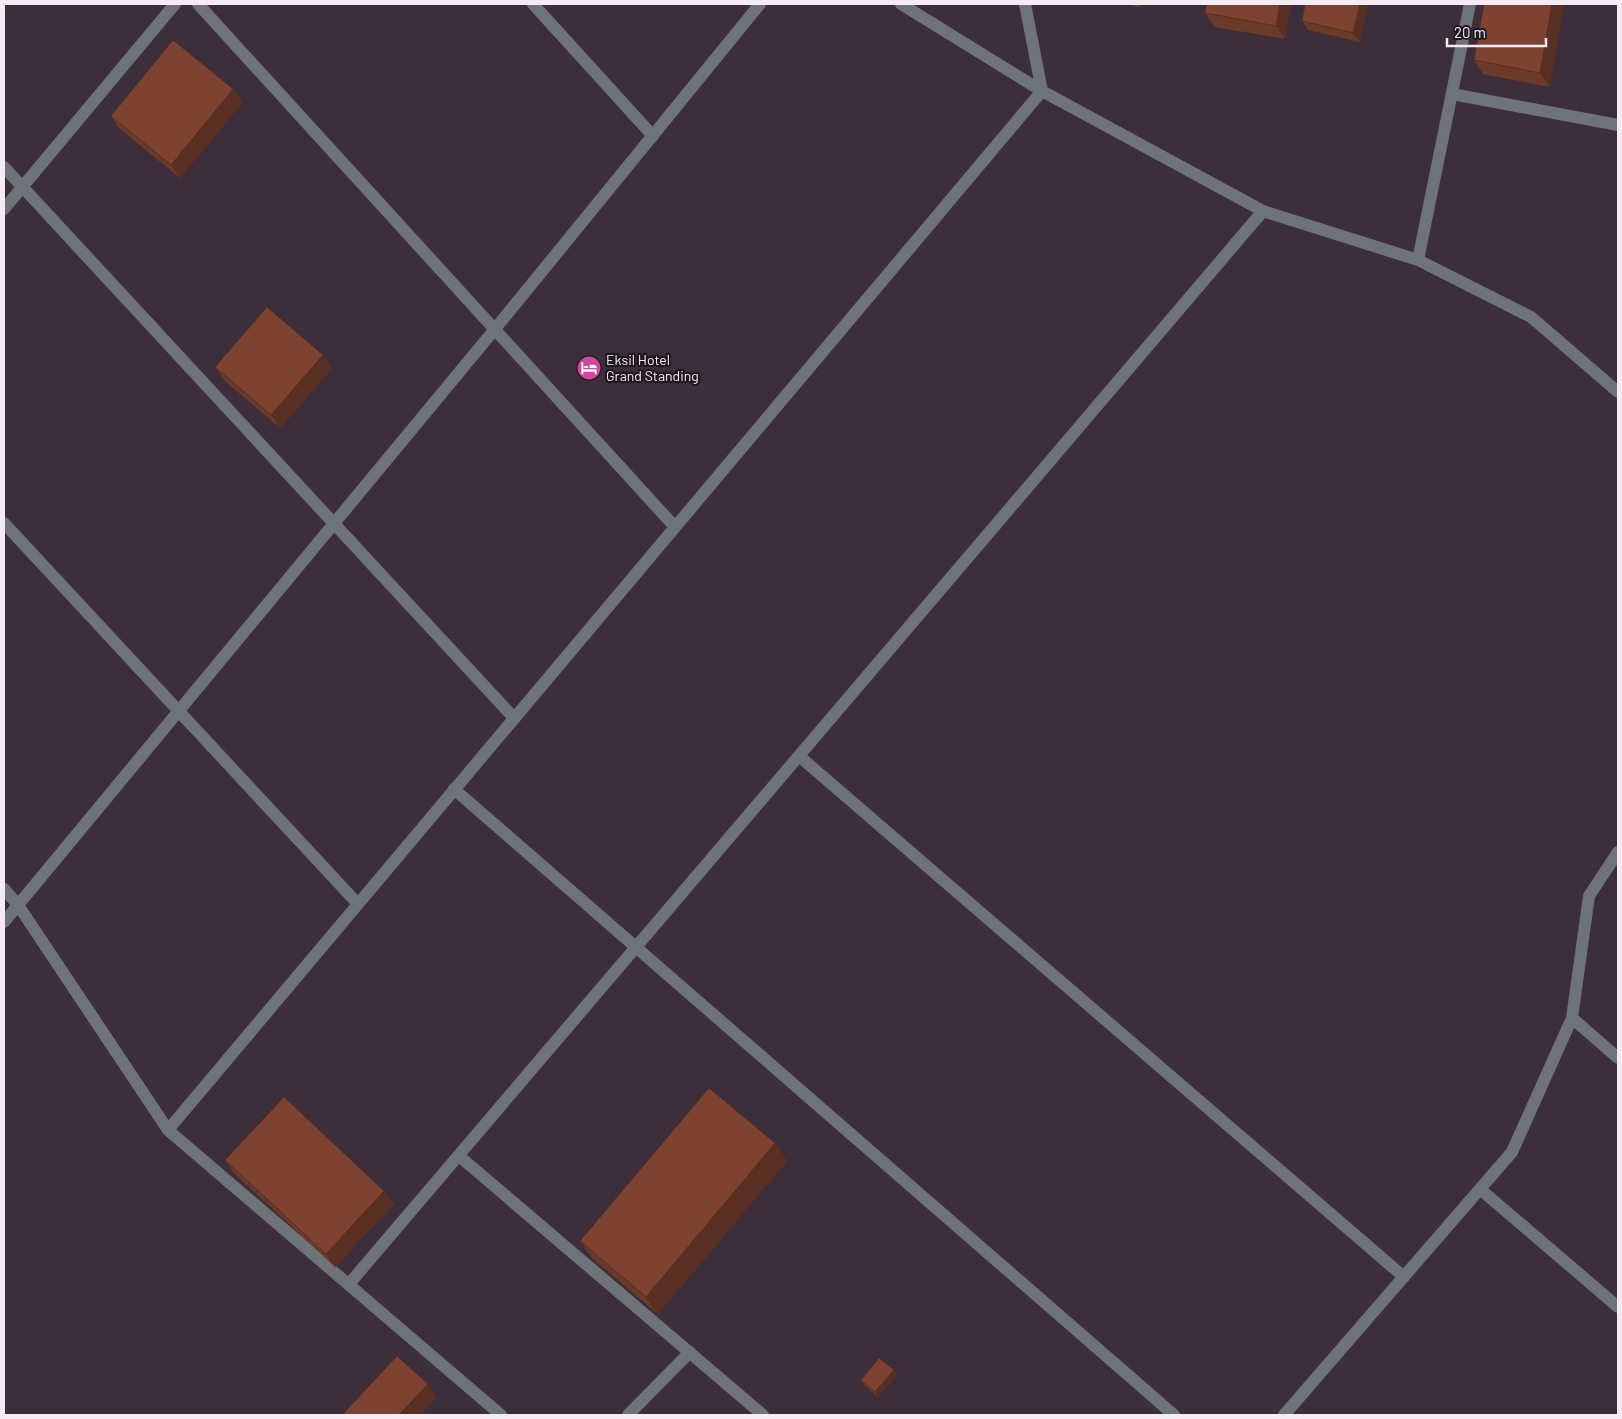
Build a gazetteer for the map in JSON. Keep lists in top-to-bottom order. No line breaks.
{"places":{"hotel":["Eksil Hotel Grand Standing"]},"scale_bar":"20 m"}
